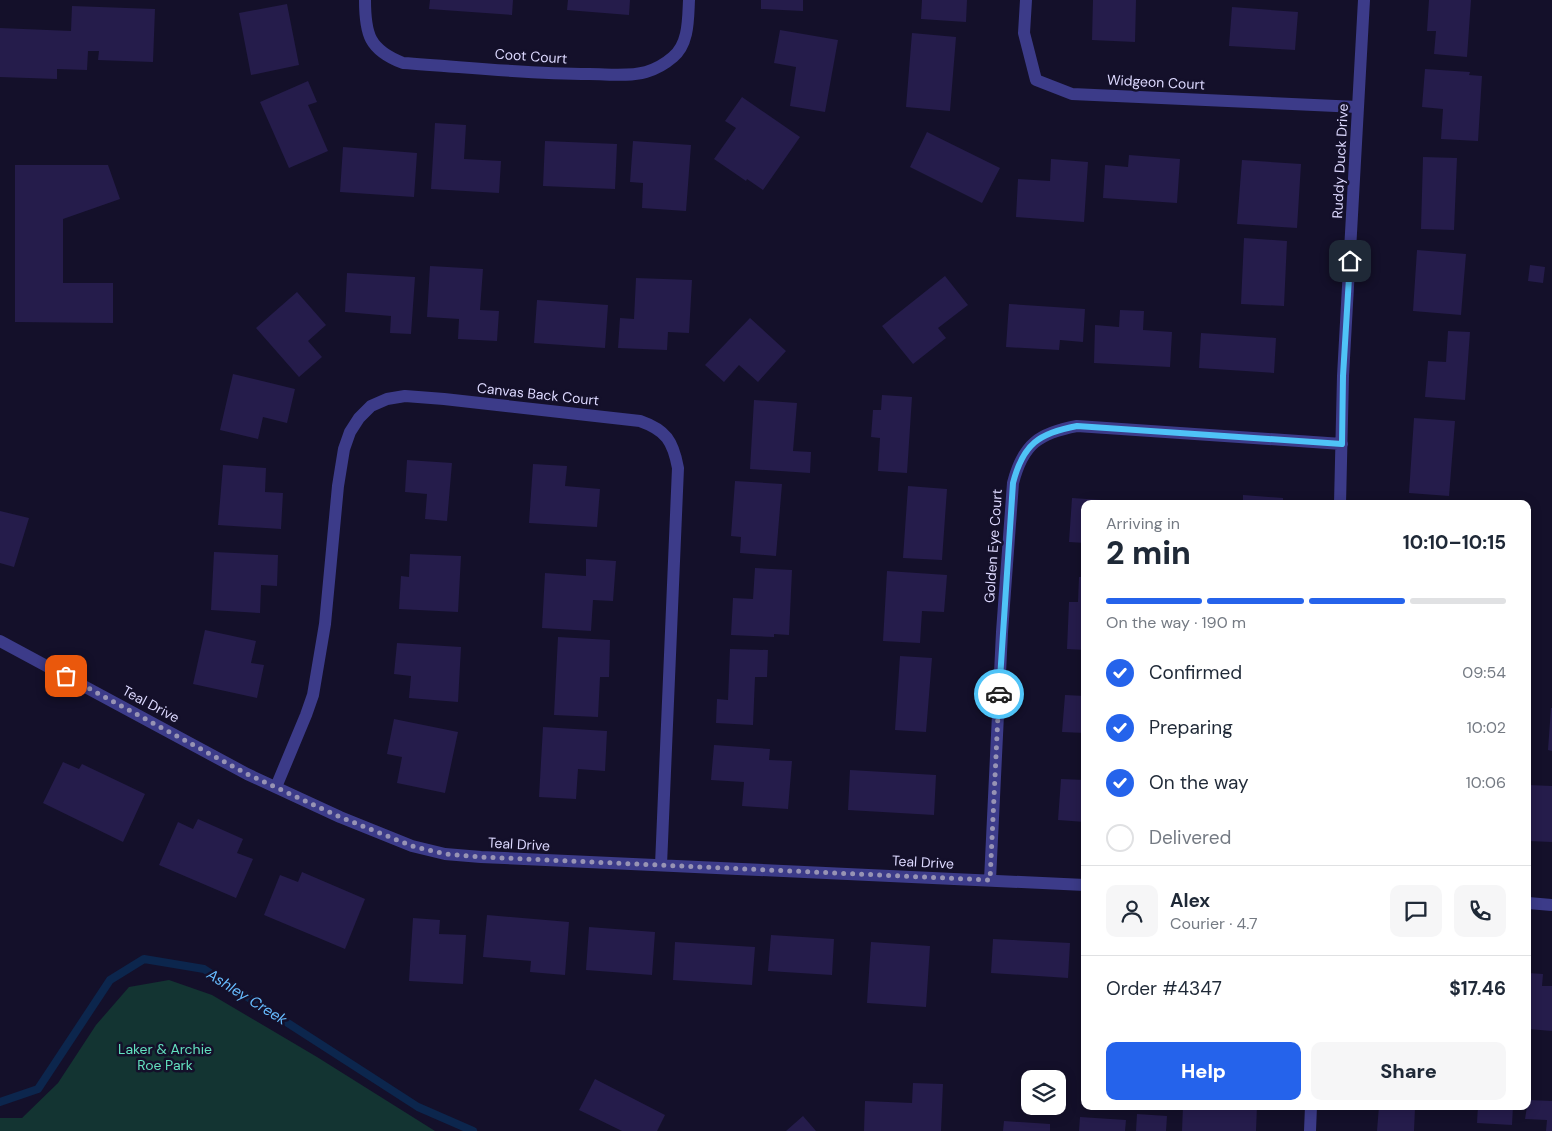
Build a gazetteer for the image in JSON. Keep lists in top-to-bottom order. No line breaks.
{"streets":{"street":["Coot Court","Widgeon Court","Ruddy Duck Drive","Canvas Back Court","Golden Eye Court","Teal Drive"]},"crossings":[["Widgeon Court","Ruddy Duck Drive"],["Ruddy Duck Drive","Golden Eye Court"],["Canvas Back Court","Teal Drive"],["Golden Eye Court","Teal Drive"]],"water":["Ashley Creek"],"parks":["Laker & Archie Roe Park"],"page":{"heading":["2 min","Arriving in","10:10–10:15"],"panel":["Alex","Courier · 4.7","Order #4347","$17.46"],"bar":"On the way · 190 m","list":[["Confirmed","09:54"],["Preparing","10:02"],["On the way","10:06"],"Delivered"],"buttons":["Help","Share"]}}
